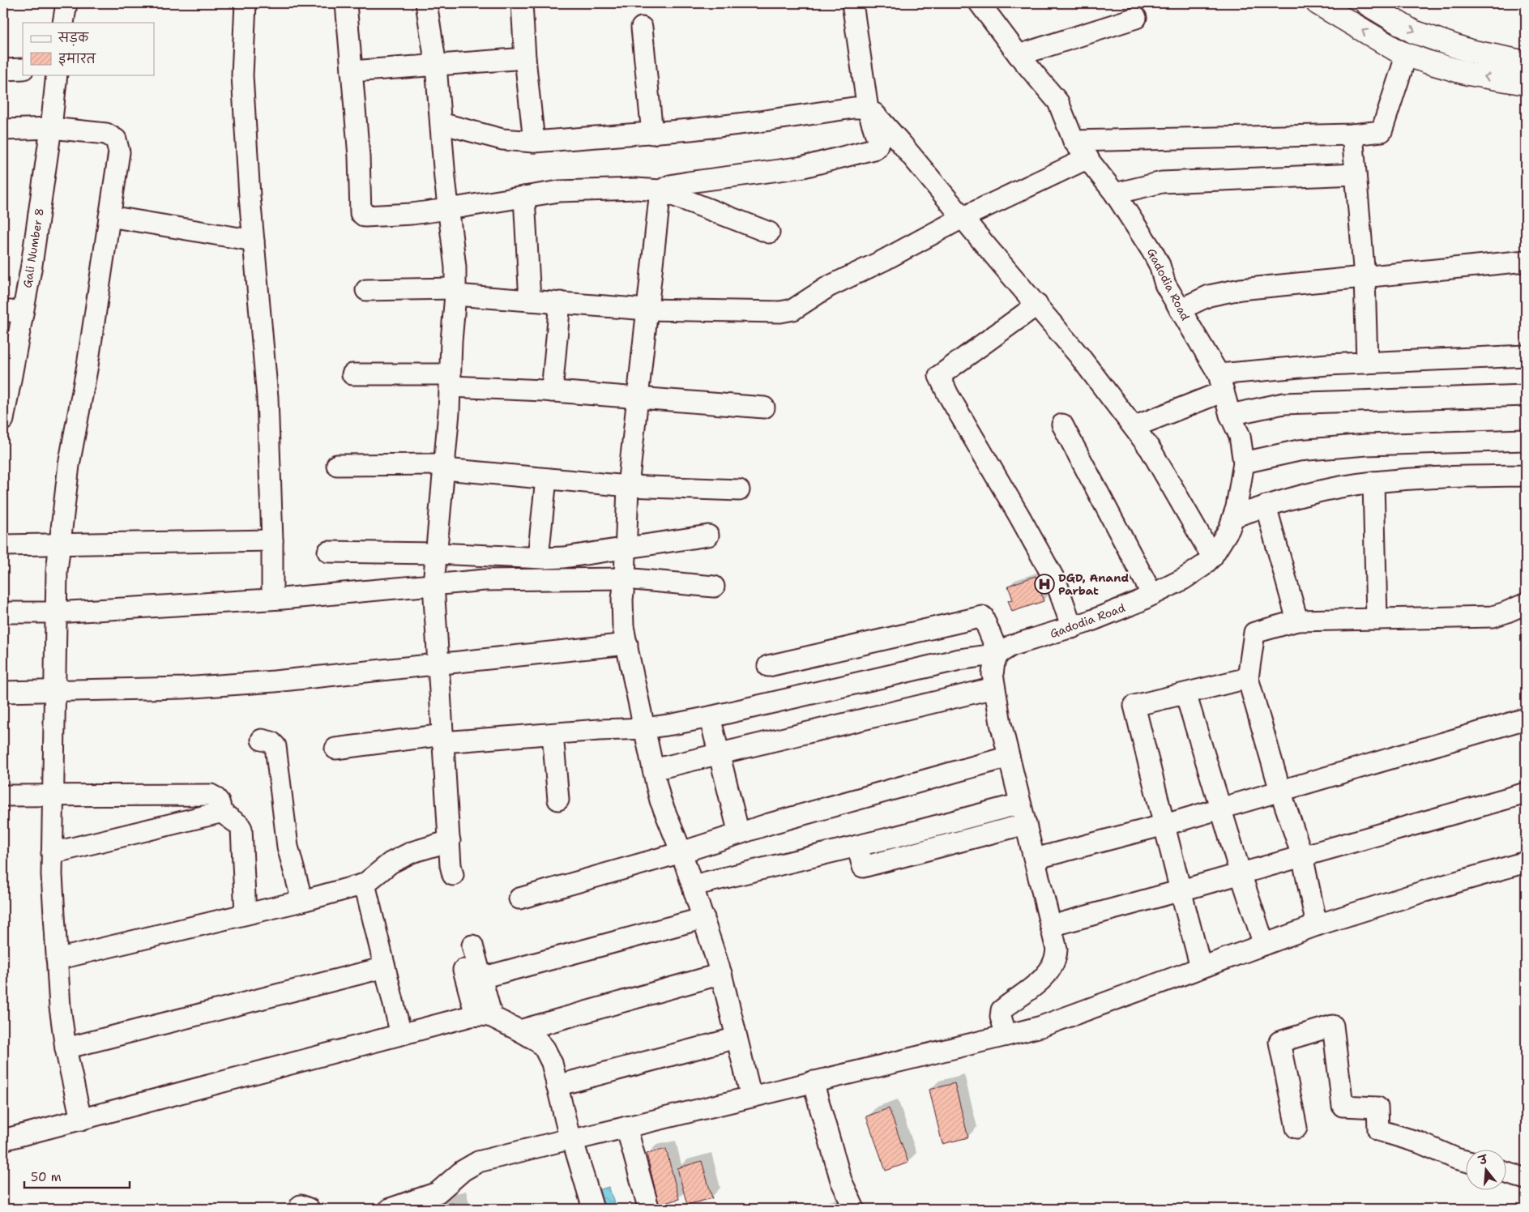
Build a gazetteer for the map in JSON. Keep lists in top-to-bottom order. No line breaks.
{"streets":{"street":["Gali Number 8","Gadodia Road"]},"places":{"hospital":["DGD, Anand Parbat"]},"legend":["सड़क","इमारत"],"scale_bar":"50 m","north":"top"}
